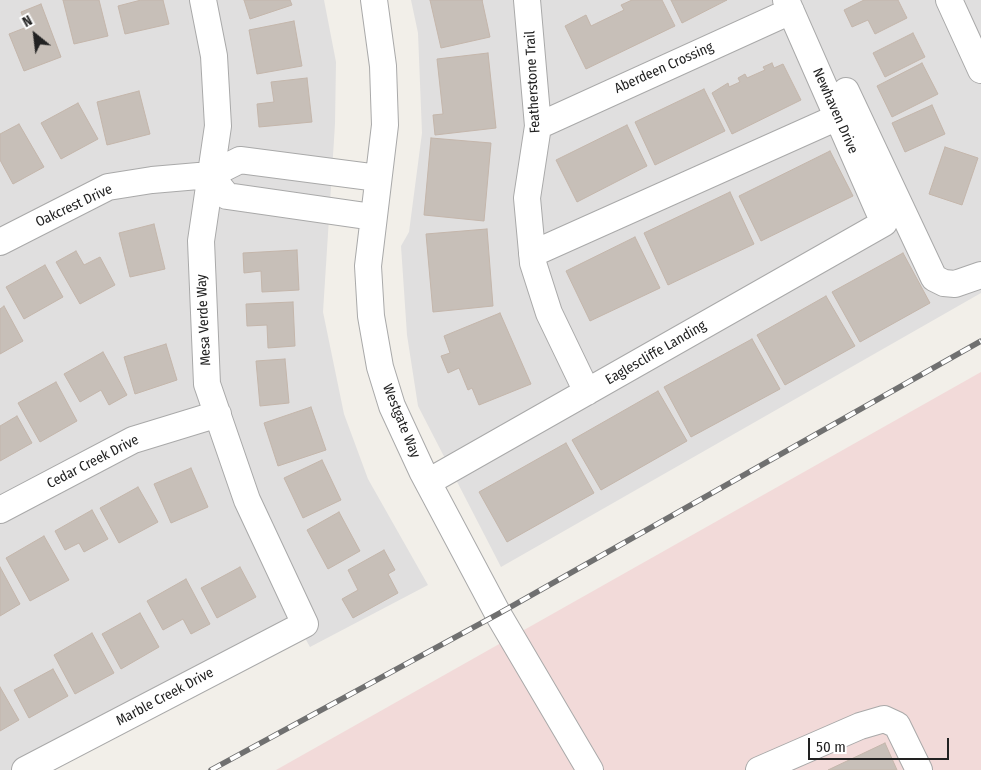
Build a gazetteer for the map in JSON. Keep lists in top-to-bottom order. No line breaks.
{"streets":{"street":["Aberdeen Crossing","Featherstone Trail","Newhaven Drive","Oakcrest Drive","Mesa Verde Way","Eaglescliffe Landing","Westgate Way","Cedar Creek Drive","Marble Creek Drive"]},"crossings":[["Aberdeen Crossing","Featherstone Trail"],["Aberdeen Crossing","Newhaven Drive"],["Featherstone Trail","Eaglescliffe Landing"],["Newhaven Drive","Eaglescliffe Landing"],["Oakcrest Drive","Mesa Verde Way"],["Oakcrest Drive","Westgate Way"],["Mesa Verde Way","Cedar Creek Drive"],["Mesa Verde Way","Marble Creek Drive"],["Eaglescliffe Landing","Westgate Way"]],"scale_bar":"50 m","north":"top left"}
